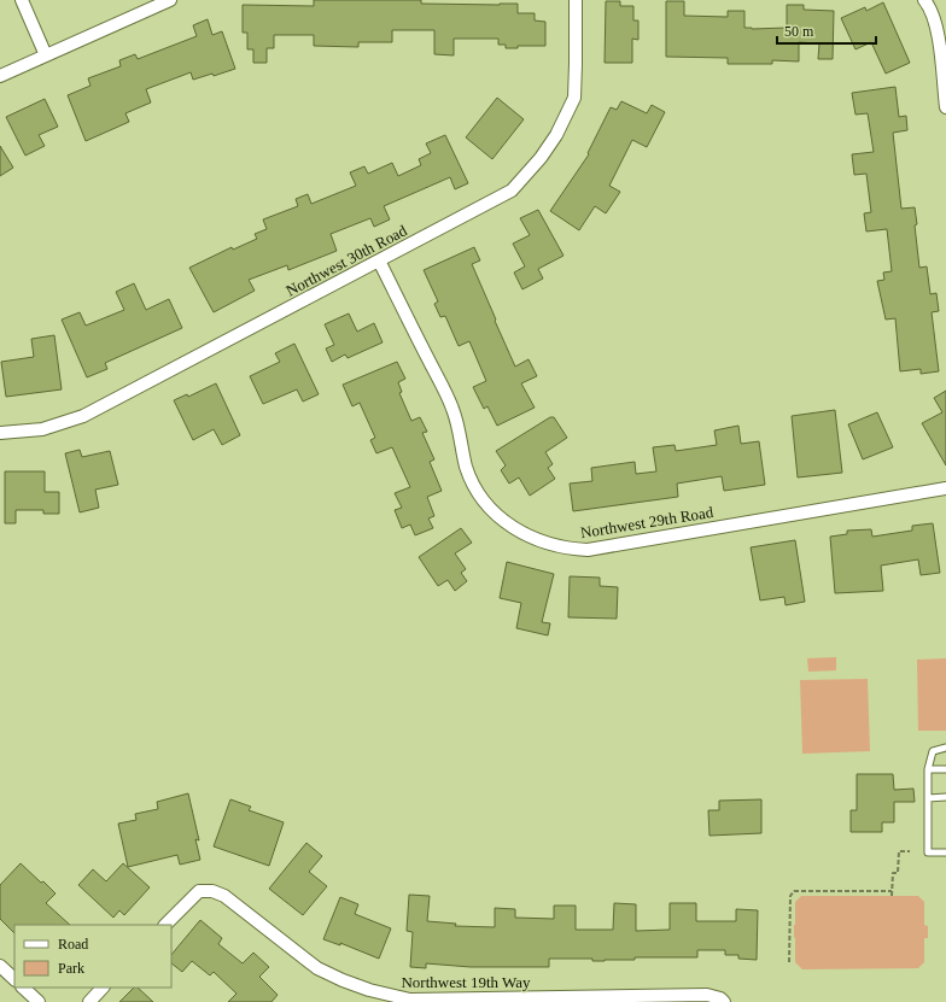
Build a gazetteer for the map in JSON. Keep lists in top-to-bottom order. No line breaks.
{"streets":{"street":["Northwest 30th Road","Northwest 29th Road","Northwest 19th Way"]},"crossings":[["Northwest 30th Road","Northwest 29th Road"]],"legend":["Road","Park"],"scale_bar":"50 m"}
